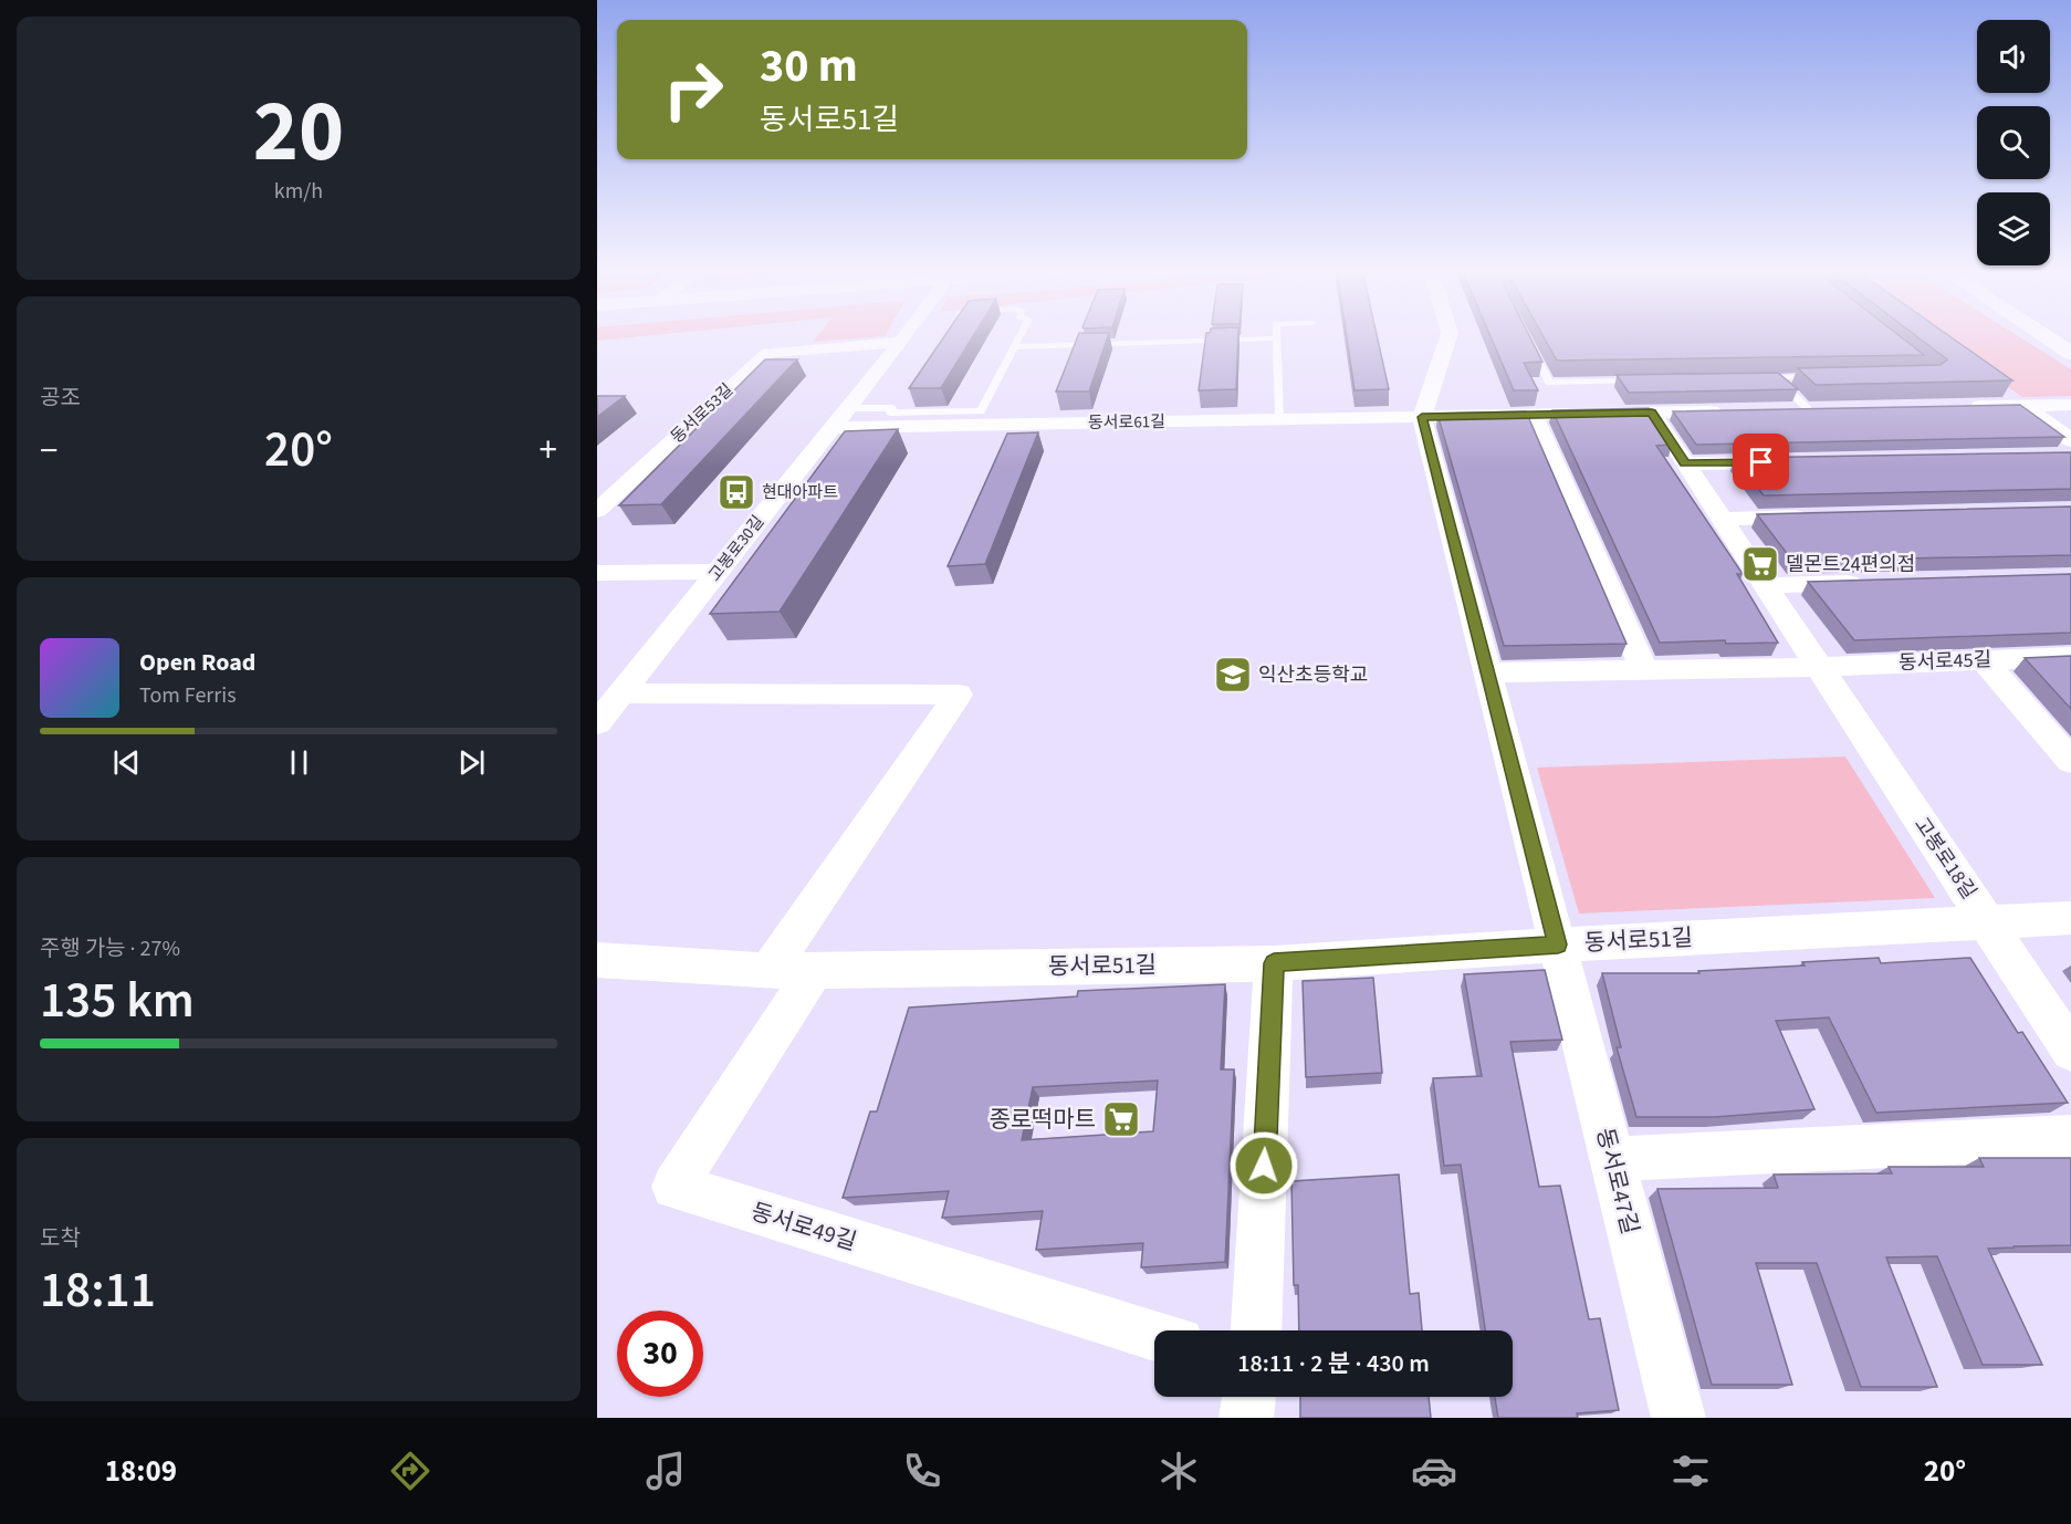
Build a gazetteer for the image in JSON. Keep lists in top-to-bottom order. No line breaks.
{"streets":{"street":["동서로53길","동서로61길","고봉로30길","동서로45길","고봉로18길","동서로51길","동서로47길","동서로49길"]},"crossings":[["동서로53길","고봉로30길"],["동서로61길","고봉로30길"],["동서로61길","고봉로18길"],["동서로45길","고봉로18길"],["고봉로18길","동서로51길"],["동서로51길","동서로47길"],["동서로51길","동서로49길"]],"places":{"bus stop":["현대아파트"],"supermarket":["델몬트24편의점","종로떡마트"],"school or university":["익산초등학교"]},"page":{"tile":[["20","km/h"],"공조",["주행 가능 · 27%","135 km"],["도착","18:11"]],"turn":["30 m","동서로51길"],"heat":["−","20°","+"],"song":["Open Road","Tom Ferris"],"limit":"30","trip":"18:11 · 2 분 · 430 m","tabs":["18:09","20°"]}}
